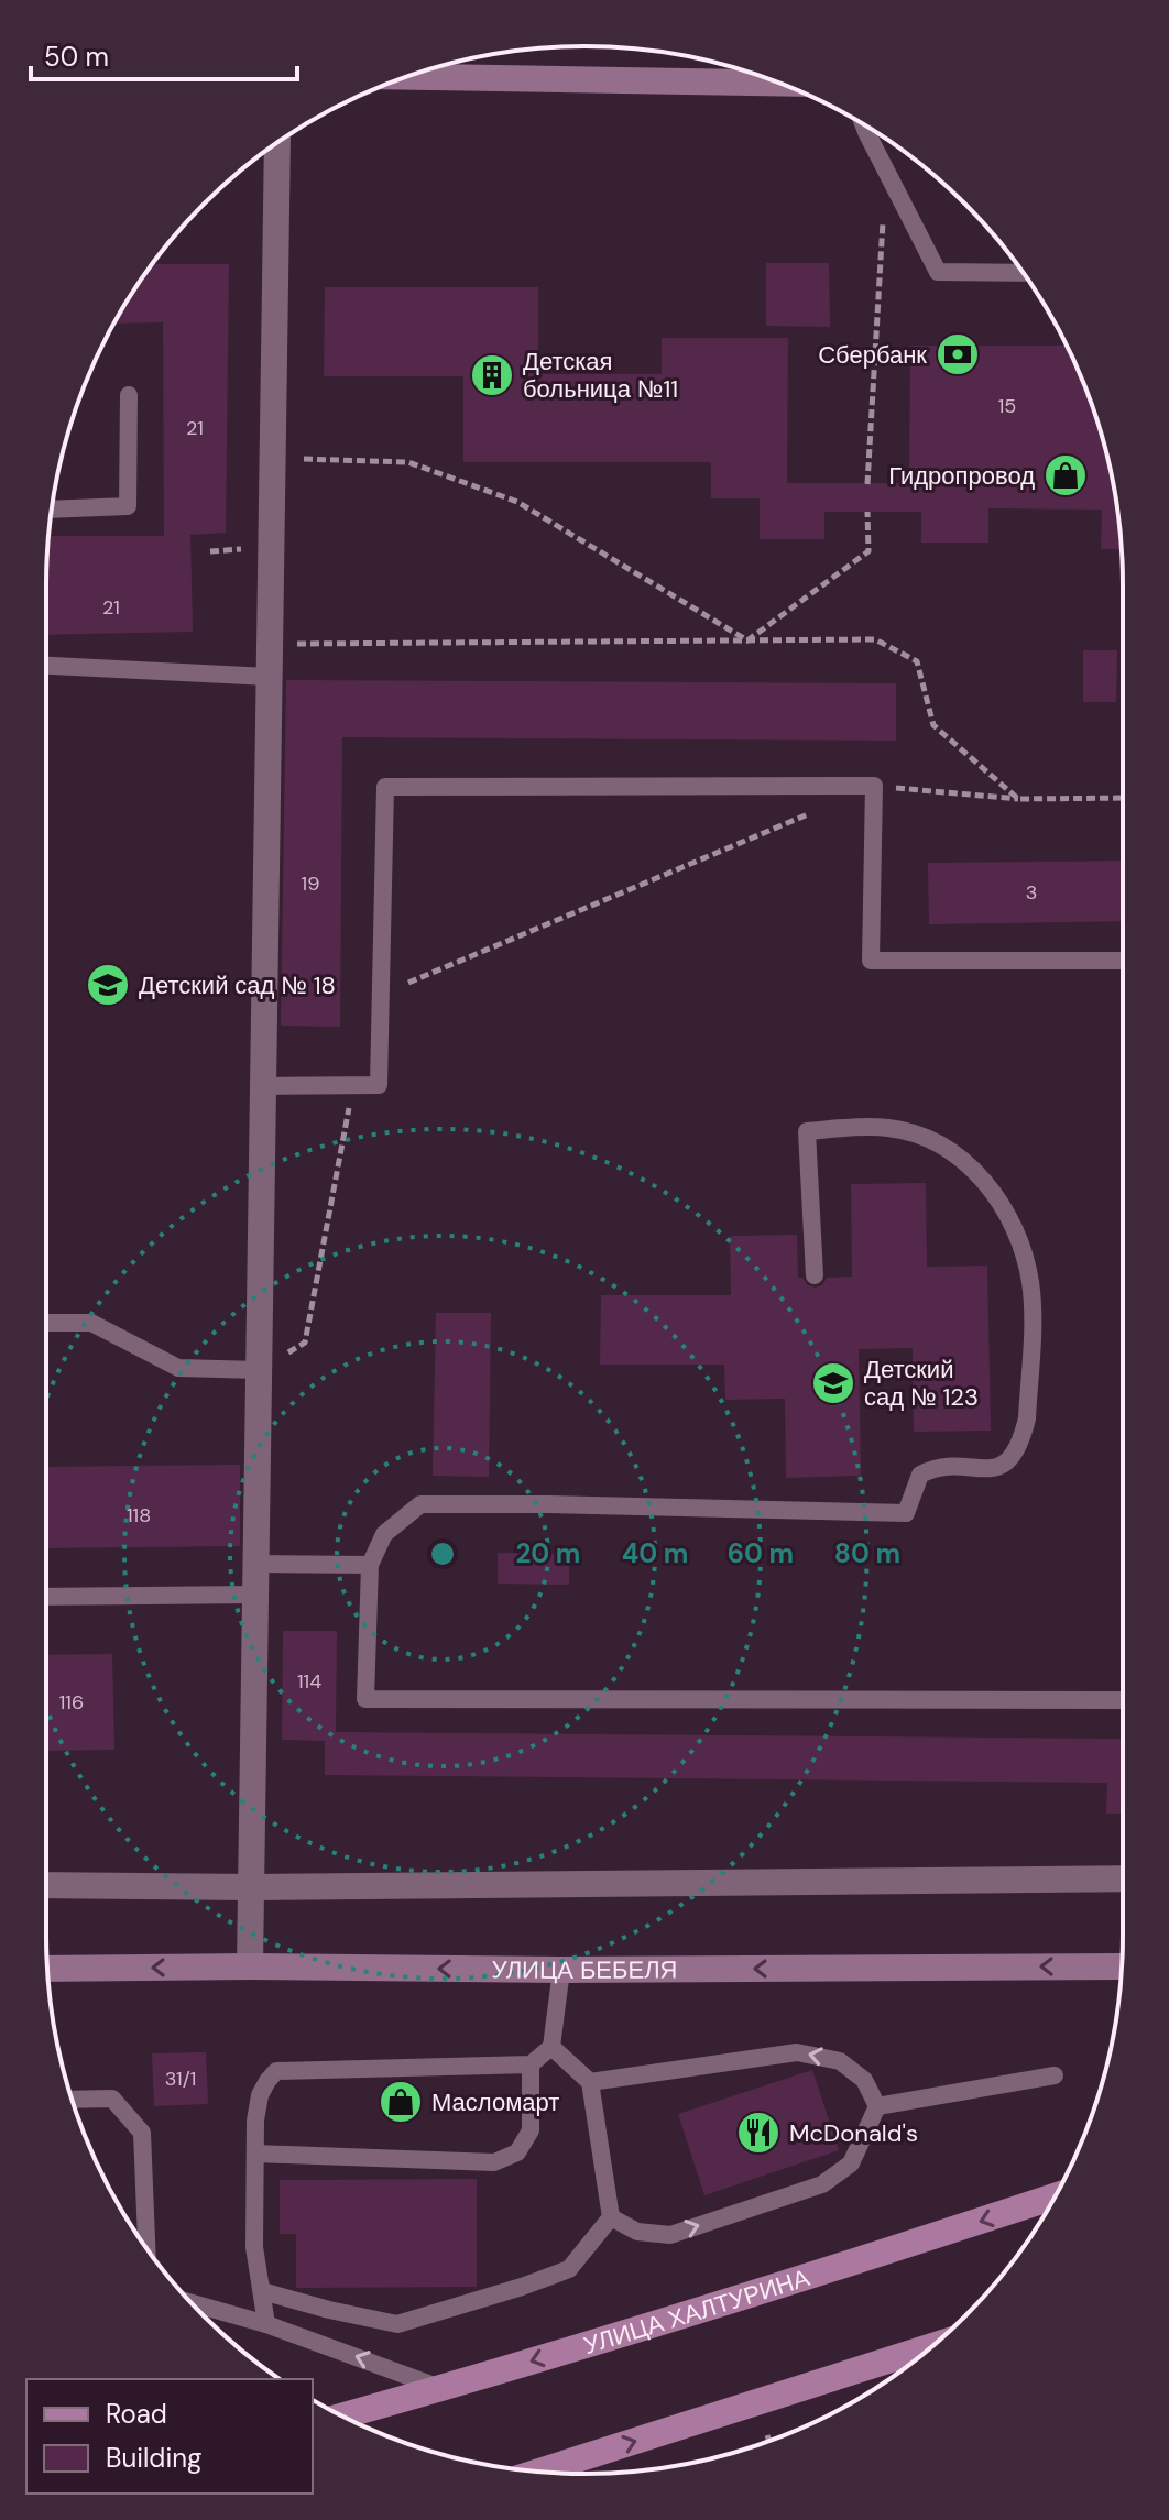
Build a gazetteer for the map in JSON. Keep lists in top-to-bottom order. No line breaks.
{"streets":{"main road":["УЛИЦА БЕБЕЛЯ","УЛИЦА ХАЛТУРИНА"]},"one_way":["УЛИЦА БЕБЕЛЯ"],"places":{"bank":["Сбербанк"],"building":["Детская больница №11"],"shop":["Гидропровод","Масломарт"],"school or university":["Детский сад № 18","Детский сад № 123"],"restaurant":["McDonald's"]},"house_numbers":["15","21","21","19","3","118","114","116","31/1"],"legend":["Road","Building"],"scale_bar":"50 m","rings":["20 m","40 m","60 m","80 m"]}
